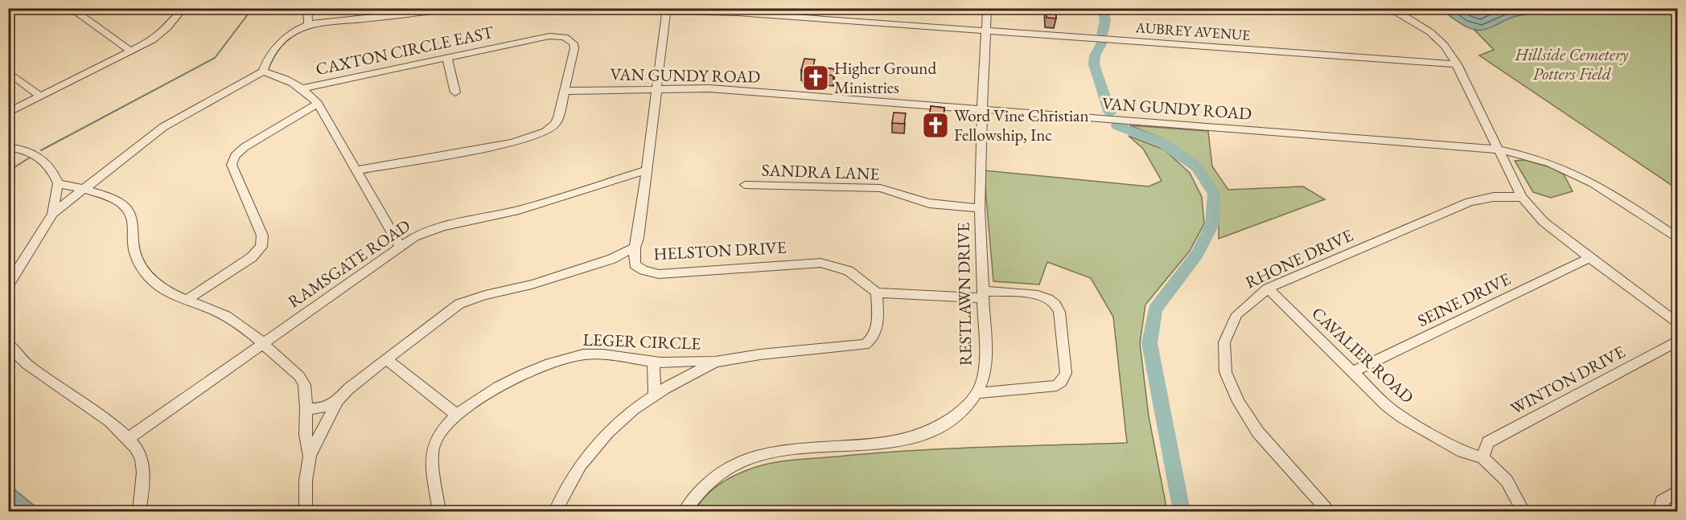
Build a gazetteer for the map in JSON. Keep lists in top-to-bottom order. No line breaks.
{"streets":{"street":["AUBREY AVENUE","CAXTON CIRCLE EAST","VAN GUNDY ROAD","SANDRA LANE","HELSTON DRIVE","RHONE DRIVE","RAMSGATE ROAD","RESTLAWN DRIVE","SEINE DRIVE","LEGER CIRCLE","CAVALIER ROAD","WINTON DRIVE"]},"crossings":[["AUBREY AVENUE","RESTLAWN DRIVE"],["CAXTON CIRCLE EAST","VAN GUNDY ROAD"],["VAN GUNDY ROAD","RESTLAWN DRIVE"],["SANDRA LANE","RESTLAWN DRIVE"],["RHONE DRIVE","CAVALIER ROAD"],["SEINE DRIVE","CAVALIER ROAD"],["CAVALIER ROAD","WINTON DRIVE"]],"parks":["Hillside Cemetery Potters Field"],"places":{"church":["Higher Ground Ministries","Word Vine Christian Fellowship, Inc"]}}
